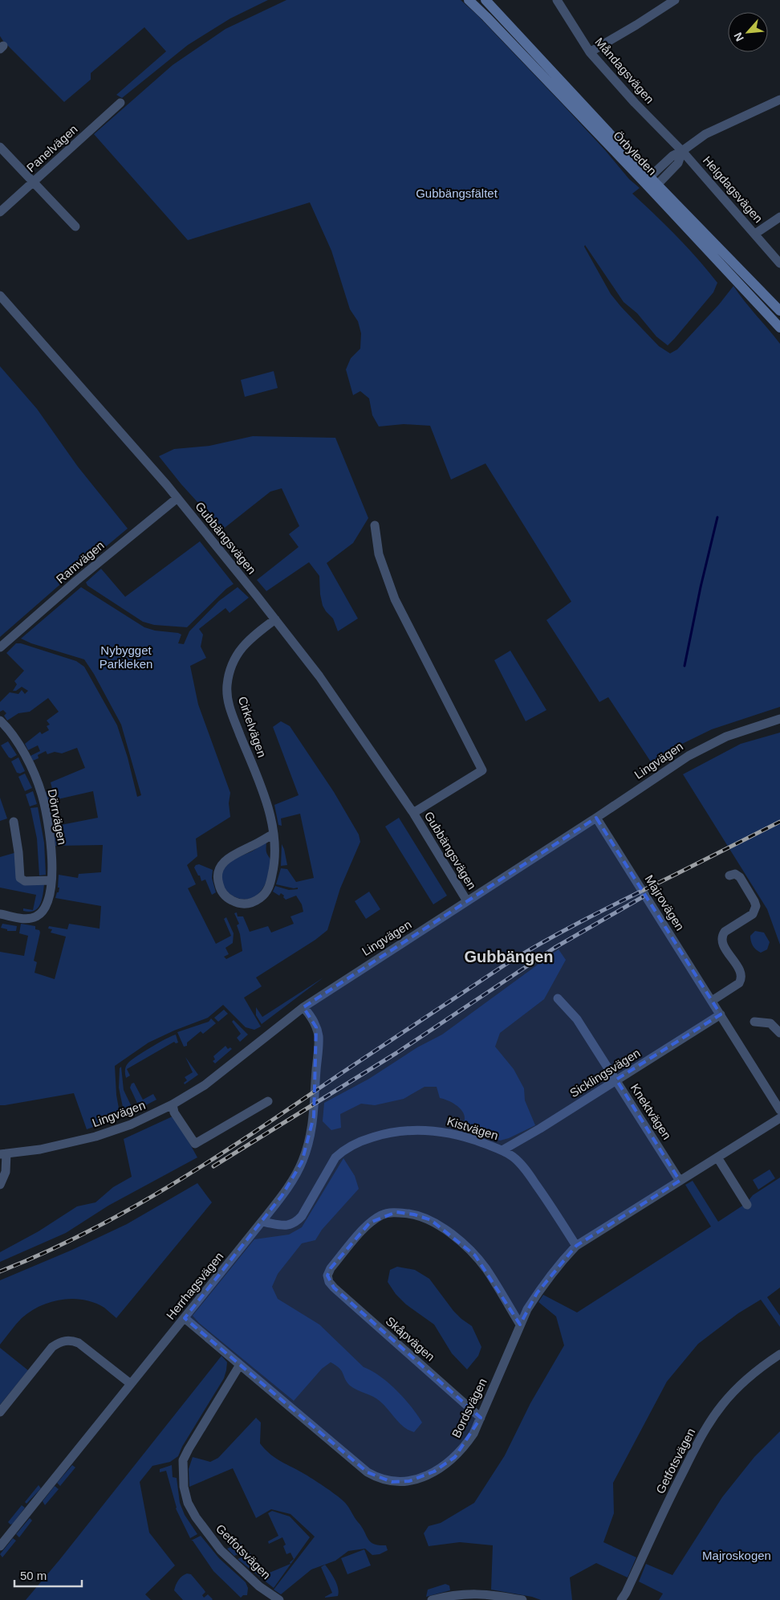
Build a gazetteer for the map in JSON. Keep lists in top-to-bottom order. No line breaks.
{"streets":{"main road":["Örbyleden"],"street":["Måndagsvägen","Panelvägen","Helgdagsvägen","Gubbängsvägen","Ramvägen","Cirkelvägen","Lingvägen","Dörrvägen","Majrovägen","Sicklingsvägen","Knektvägen","Kistvägen","Herrhagsvägen","Skåpvägen","Bordsvägen","Getfotsvägen"]},"crossings":[["Måndagsvägen","Helgdagsvägen"],["Gubbängsvägen","Ramvägen"],["Gubbängsvägen","Cirkelvägen"],["Gubbängsvägen","Lingvägen"],["Lingvägen","Majrovägen"],["Lingvägen","Herrhagsvägen"],["Majrovägen","Sicklingsvägen"],["Sicklingsvägen","Knektvägen"],["Sicklingsvägen","Kistvägen"],["Knektvägen","Bordsvägen"],["Kistvägen","Herrhagsvägen"],["Kistvägen","Bordsvägen"],["Herrhagsvägen","Bordsvägen"],["Skåpvägen","Bordsvägen"],["Bordsvägen","Getfotsvägen"]],"districts":["Gubbängen"],"parks":["Gubbängsfältet","Nybygget Parkleken","Majroskogen"],"scale_bar":"50 m","north":"bottom left"}
